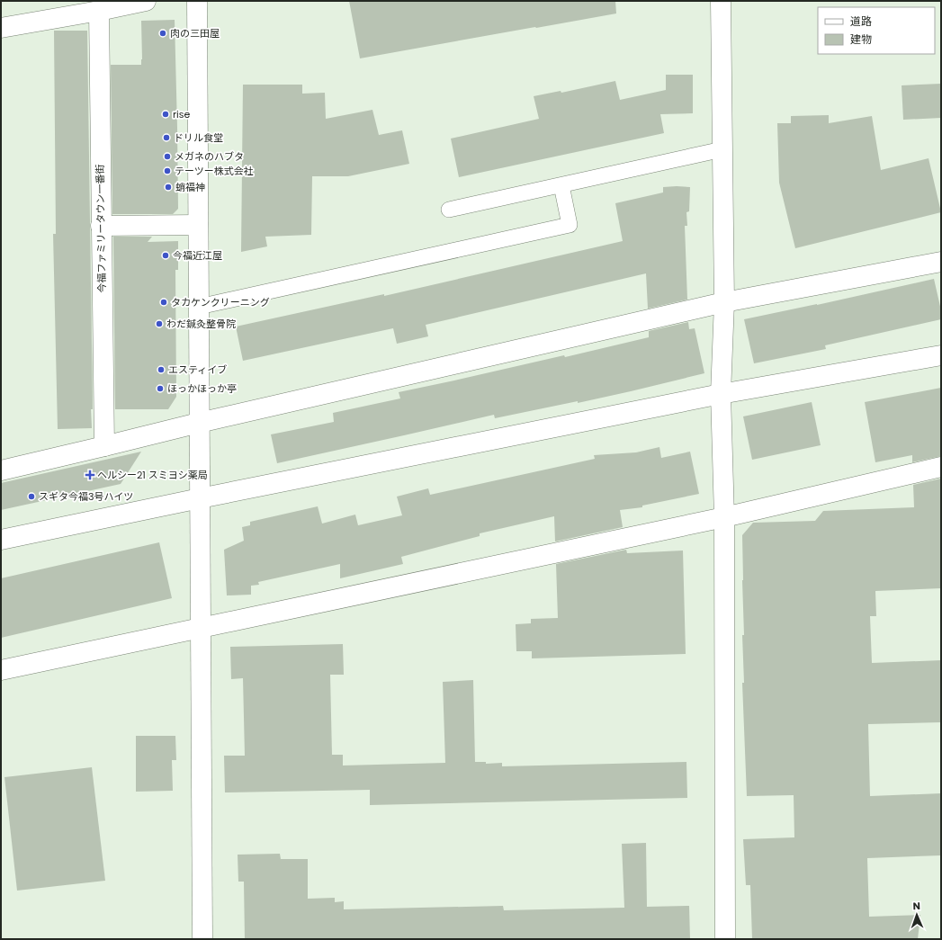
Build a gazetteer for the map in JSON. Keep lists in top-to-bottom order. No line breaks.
{"streets":{"street":["今福ファミリータウン一番街"]},"places":{"other":["肉の三田屋","rise","ドリル食堂","メガネのハブタ","テーツー株式会社","蛸福神","今福近江屋","タカケンクリーニング","わだ鍼灸整骨院","エスティイブ","ほっかほっか亭","スギタ今福3号ハイツ"],"health":["ヘルシー21 スミヨシ薬局"]},"legend":["道路","建物"],"north":"top"}
